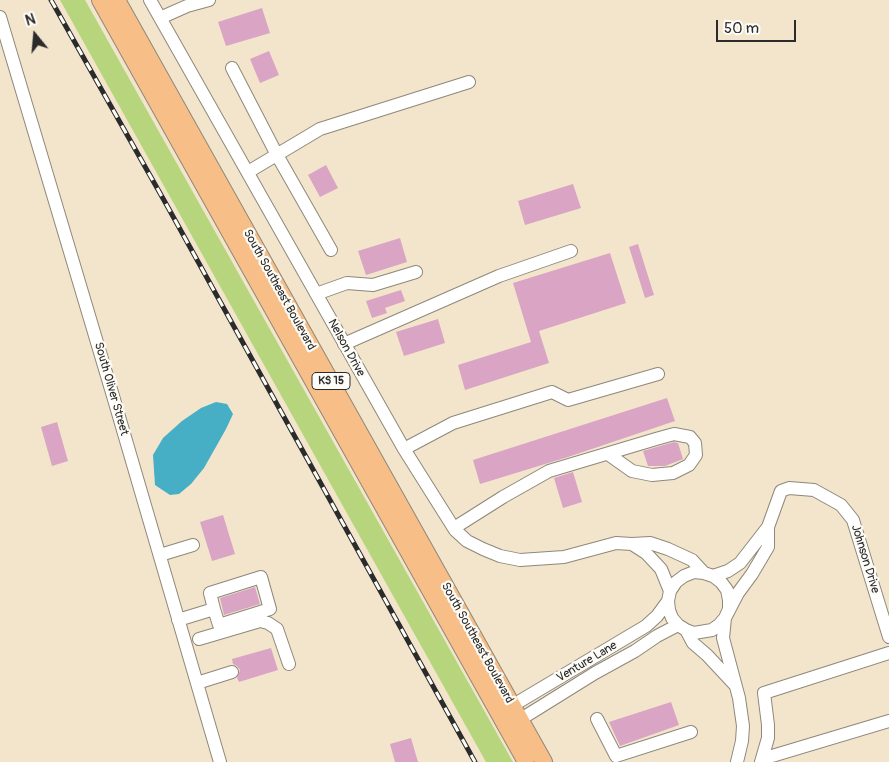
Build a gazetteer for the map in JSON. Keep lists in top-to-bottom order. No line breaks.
{"streets":{"main road":["South Southeast Boulevard","KS 15"],"street":["Nelson Drive","South Oliver Street","Johnson Drive","Venture Lane"]},"crossings":[["South Southeast Boulevard","Venture Lane"],["Nelson Drive","Venture Lane"]],"scale_bar":"50 m","north":"top"}
